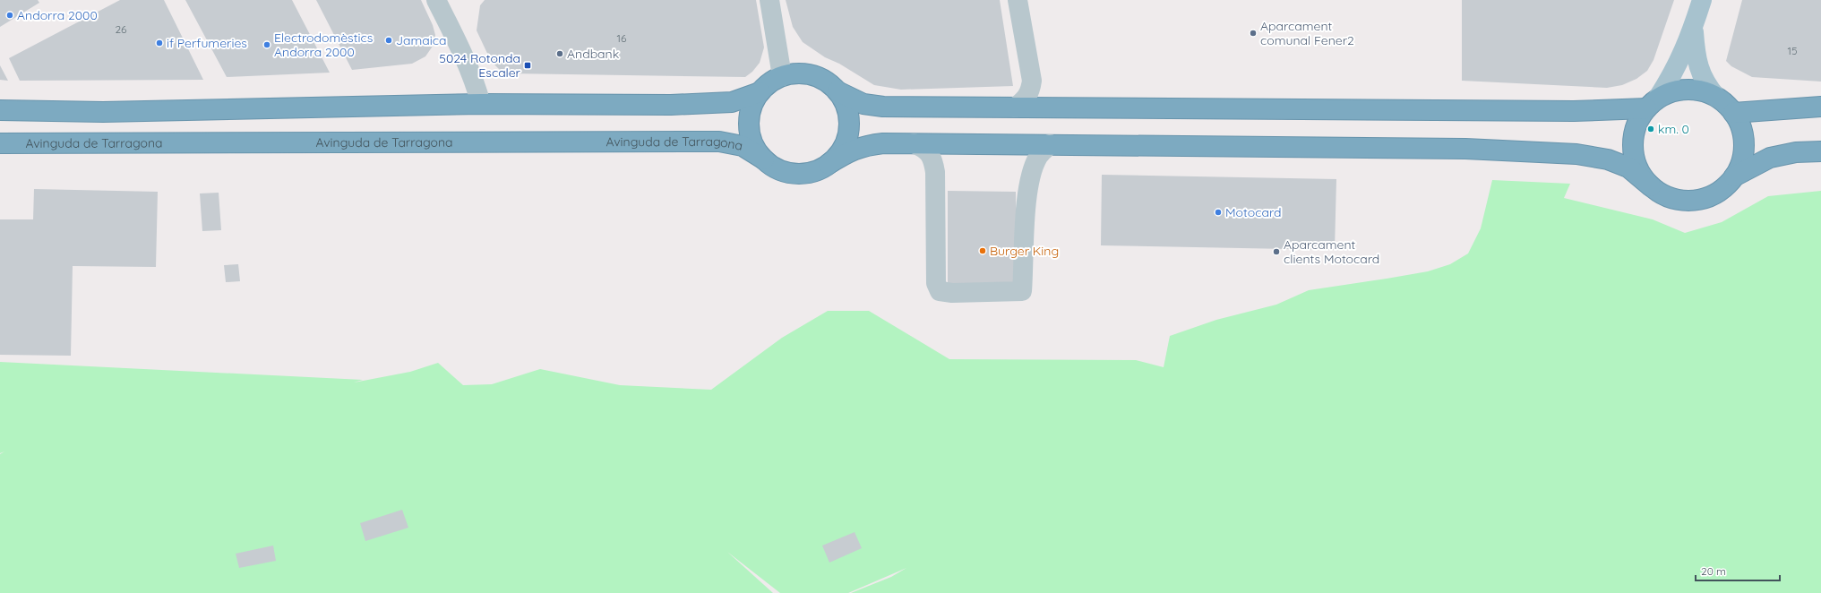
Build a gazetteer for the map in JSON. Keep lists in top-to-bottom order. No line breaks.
{"streets":{"highway":["Avinguda de Tarragona"]},"places":{"other":["Andorra 2000","Aparcament comunal Fener2","Jamaica","if Perfumeries","Electrodomèstics Andorra 2000","Andbank","km. 0","Motocard","Burger King","Aparcament clients Motocard"],"transit":["5024 Rotonda Escaler"]},"house_numbers":["26","16","15"],"scale_bar":"20 m"}
